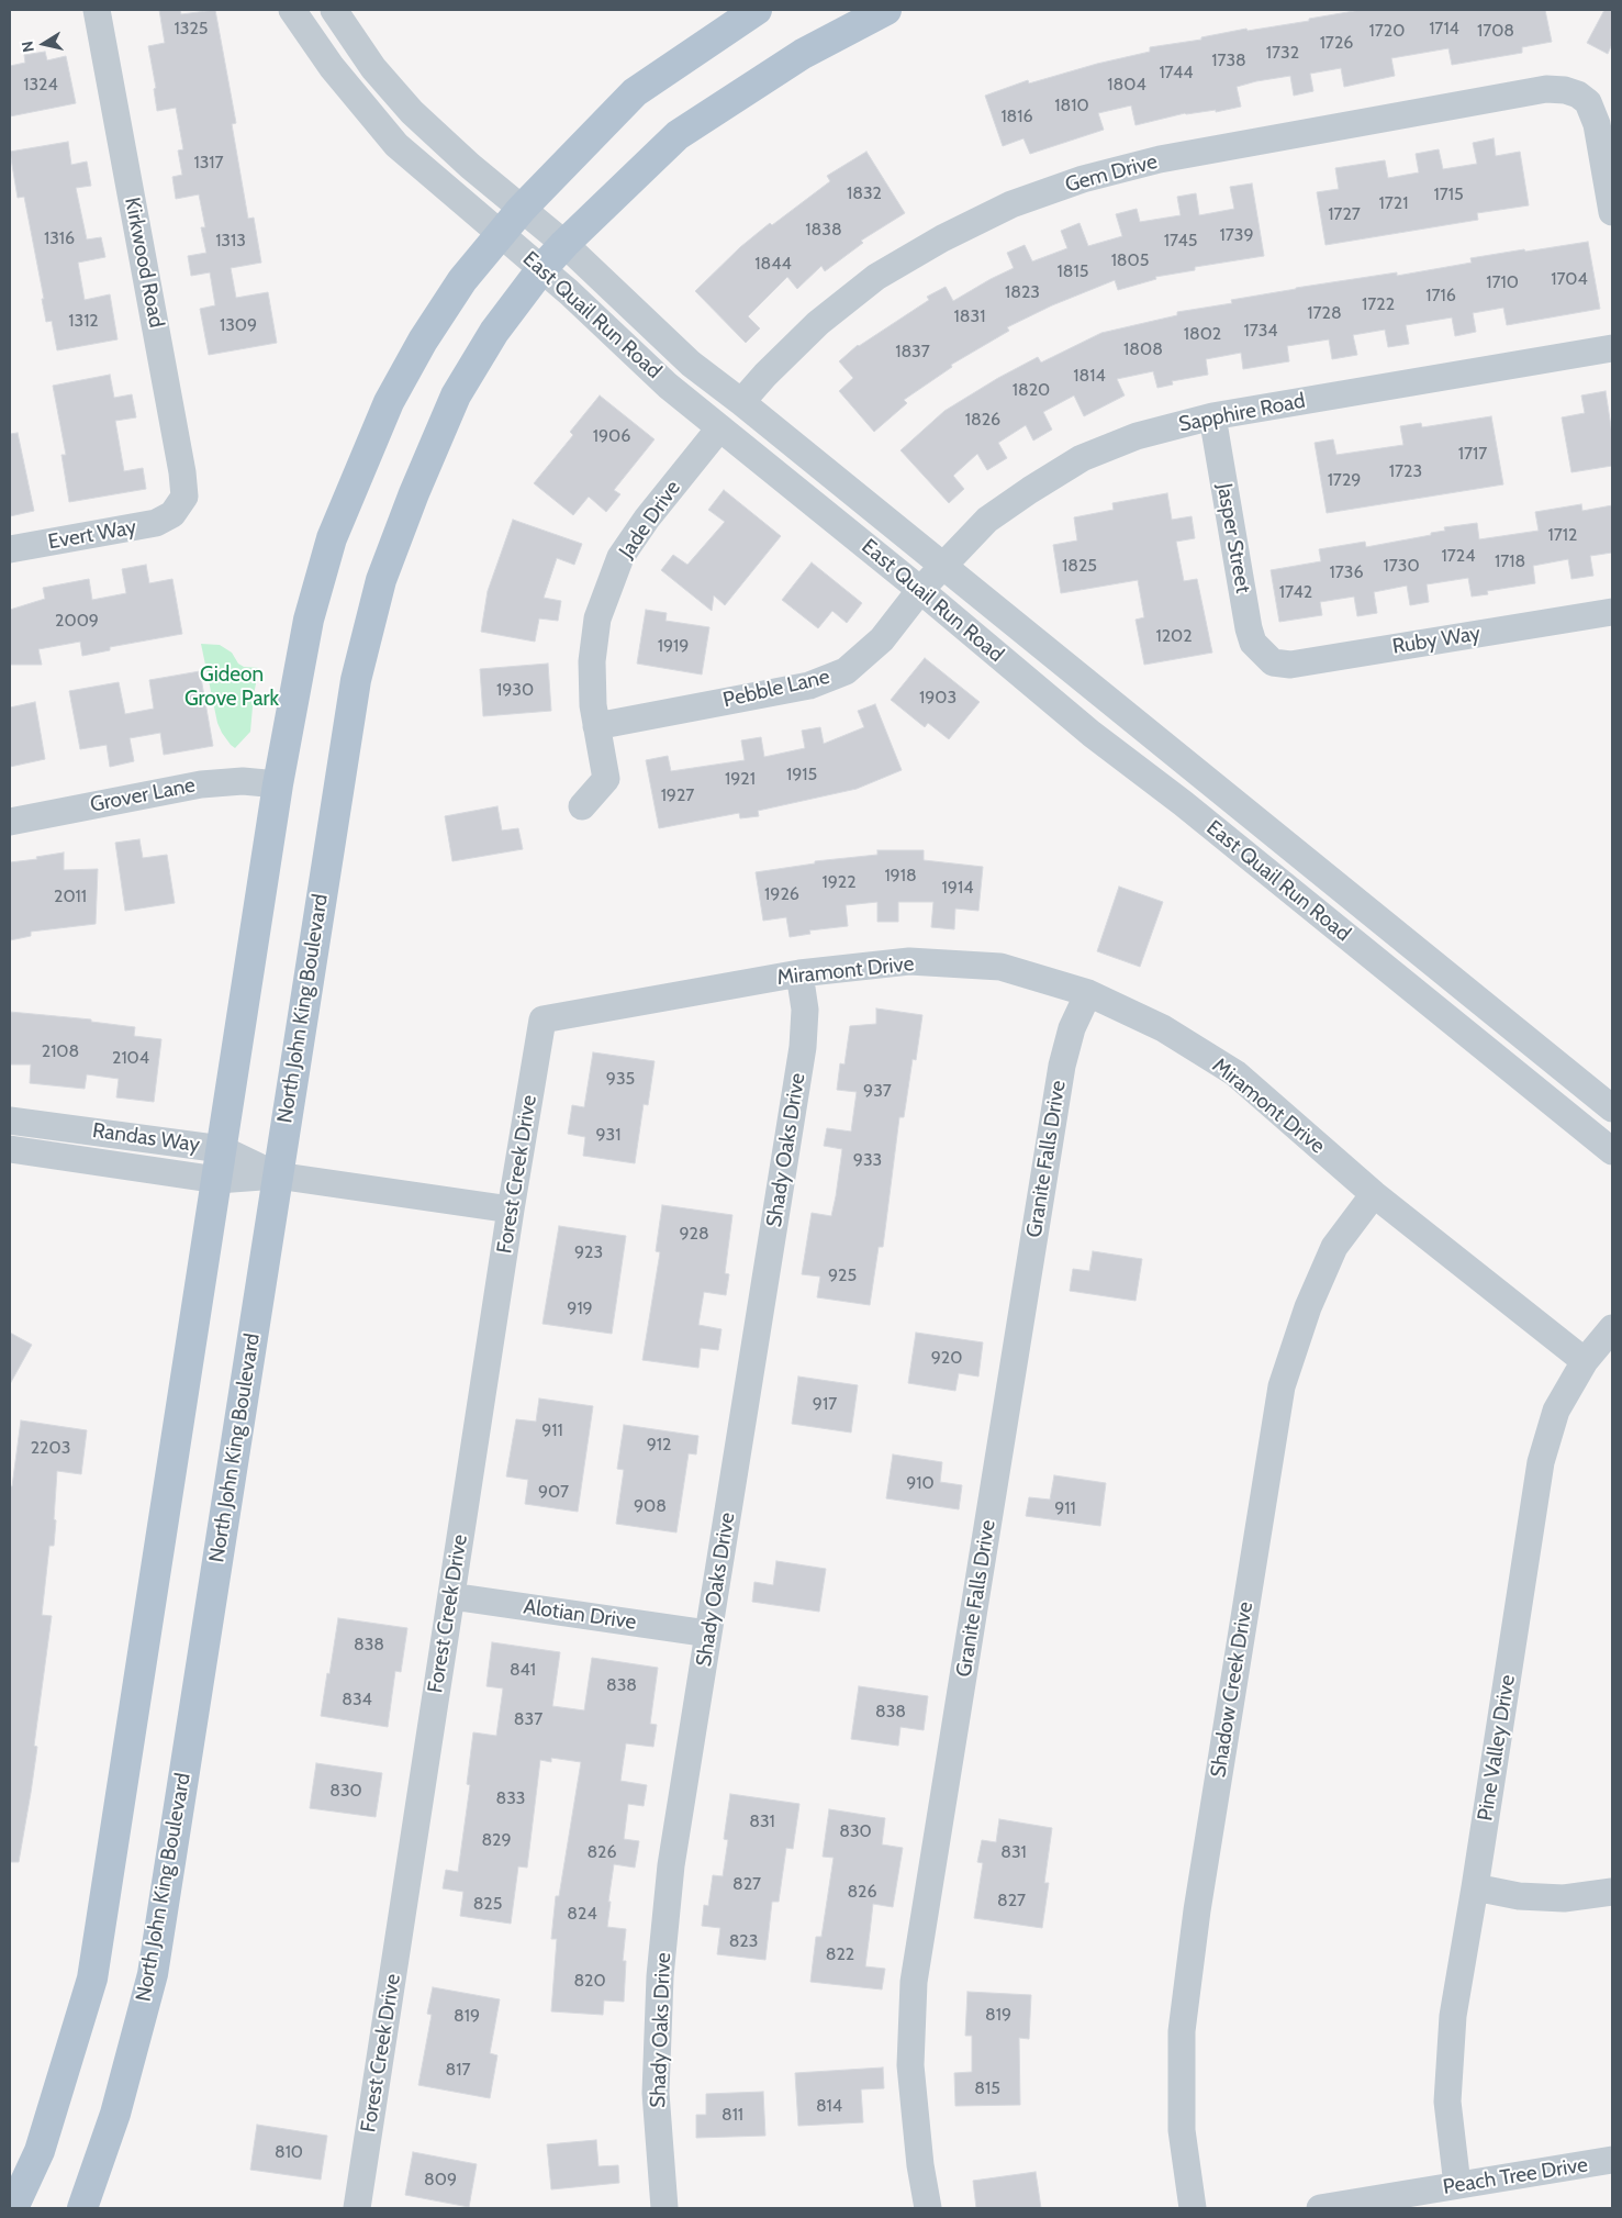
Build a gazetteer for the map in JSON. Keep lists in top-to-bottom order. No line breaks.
{"streets":{"main road":["North John King Boulevard"],"street":["Gem Drive","Kirkwood Road","East Quail Run Road","Sapphire Road","Jade Drive","Evert Way","Jasper Street","Ruby Way","Pebble Lane","Grover Lane","Miramont Drive","Randas Way","Shady Oaks Drive","Granite Falls Drive","Forest Creek Drive","Alotian Drive","Shadow Creek Drive","Pine Valley Drive","Peach Tree Drive"]},"crossings":[["Gem Drive","East Quail Run Road"],["Kirkwood Road","Evert Way"],["East Quail Run Road","Sapphire Road"],["East Quail Run Road","Jade Drive"],["East Quail Run Road","Pebble Lane"],["East Quail Run Road","North John King Boulevard"],["Sapphire Road","Jasper Street"],["Sapphire Road","Pebble Lane"],["Jade Drive","Pebble Lane"],["Jasper Street","Ruby Way"],["Miramont Drive","Shady Oaks Drive"],["Miramont Drive","Granite Falls Drive"],["Miramont Drive","Forest Creek Drive"],["Miramont Drive","Shadow Creek Drive"],["Miramont Drive","Pine Valley Drive"],["North John King Boulevard","Randas Way"],["Randas Way","Forest Creek Drive"],["Shady Oaks Drive","Alotian Drive"],["Forest Creek Drive","Alotian Drive"],["Pine Valley Drive","Peach Tree Drive"]],"parks":["Gideon Grove Park"],"house_numbers":["1325","1714","1720","1708","1726","1732","1738","1744","1324","1804","1810","1816","1317","1832","1715","1721","1727","1838","1739","1316","1313","1745","1805","1844","1815","1704","1710","1823","1716","1722","1728","1831","1312","1309","1734","1802","1808","1837","1814","1820","1826","1906","1717","1723","1729","1712","1724","1718","1825","1730","1736","1742","2009","1202","1919","1930","1903","1915","1921","1927","1918","1922","1914","1926","2011","2108","2104","935","937","931","933","928","923","925","919","920","917","911","912","2203","910","907","908","911","838","841","838","834","838","837","830","833","831","830","829","826","831","827","826","827","825","824","823","822","820","819","819","817","815","814","811","810","809"],"north":"left"}
